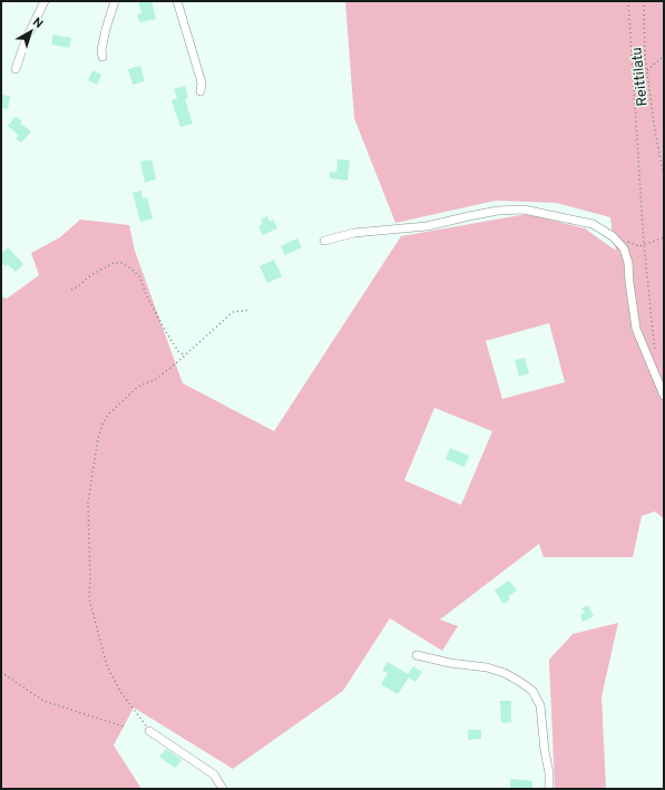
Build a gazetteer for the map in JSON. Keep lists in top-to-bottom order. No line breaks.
{"streets":{"path":["Reittilatu"]},"north":"top right"}
